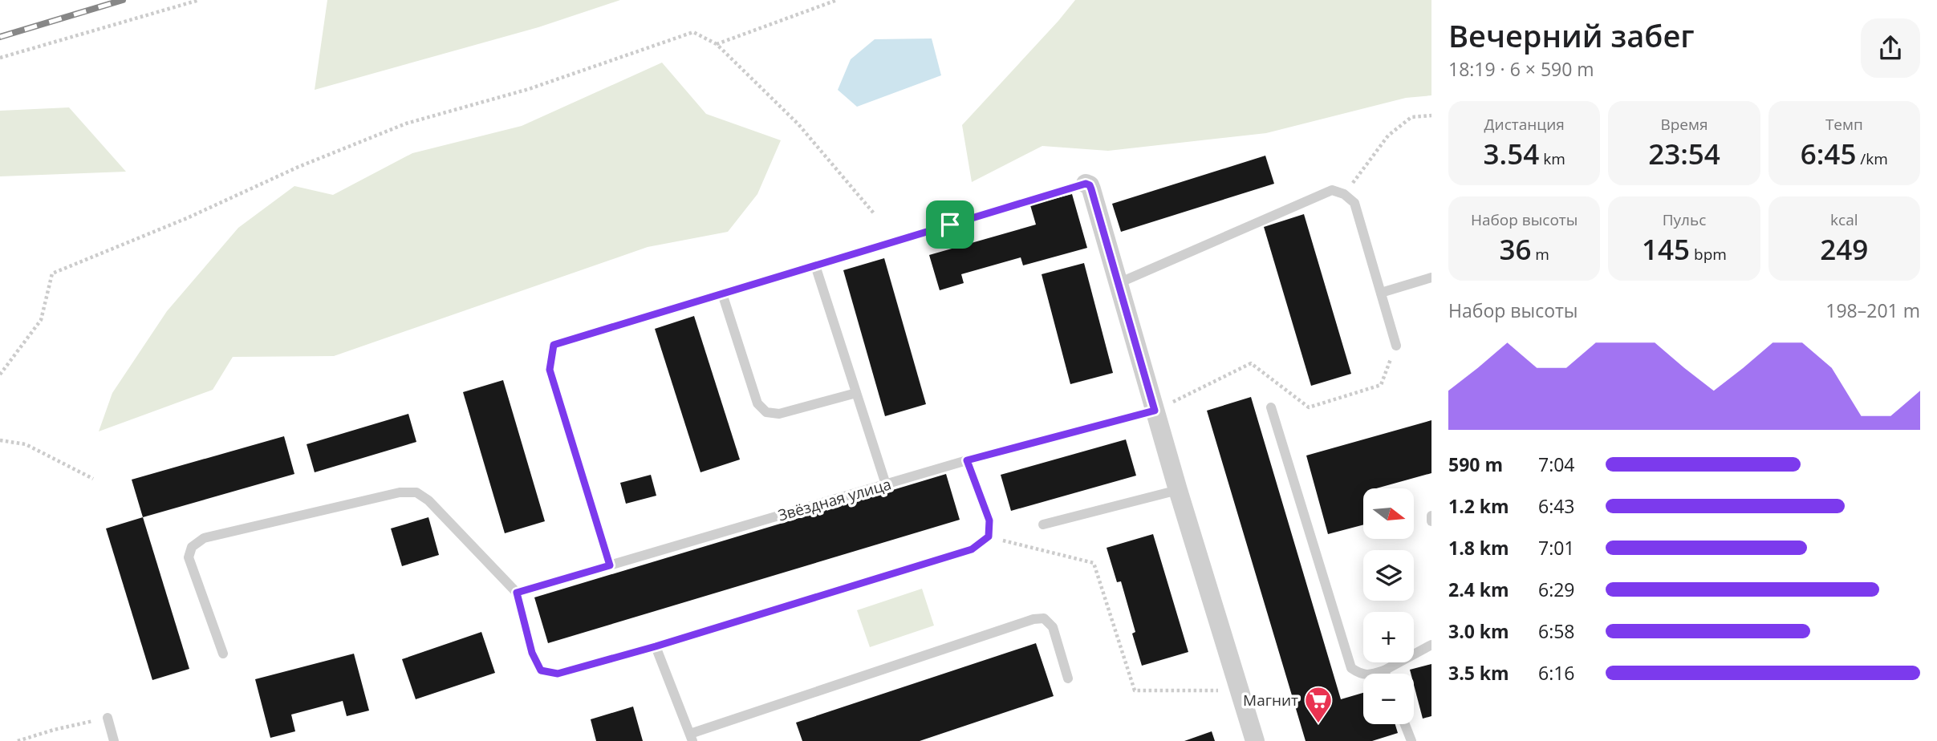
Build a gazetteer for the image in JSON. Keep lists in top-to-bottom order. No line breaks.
{"streets":{"lane":["Звёздная улица"]},"places":{"supermarket":["Магнит"]},"north":"right","page":{"heading":["Вечерний забег","18:19 · 6 × 590 m"],"stats":[["Дистанция","3.54 km"],["Время","23:54"],["Темп","6:45 /km"],["Набор высоты","36 m"],["Пульс","145 bpm"],["kcal","249"]],"chart":["Набор высоты","198–201 m"],"list":[{"name":"590 m","note":"7:04"},{"name":"1.2 km","note":"6:43"},{"name":"1.8 km","note":"7:01"},{"name":"2.4 km","note":"6:29"},{"name":"3.0 km","note":"6:58"},{"name":"3.5 km","note":"6:16"}],"map_buttons":["+","−"]}}
